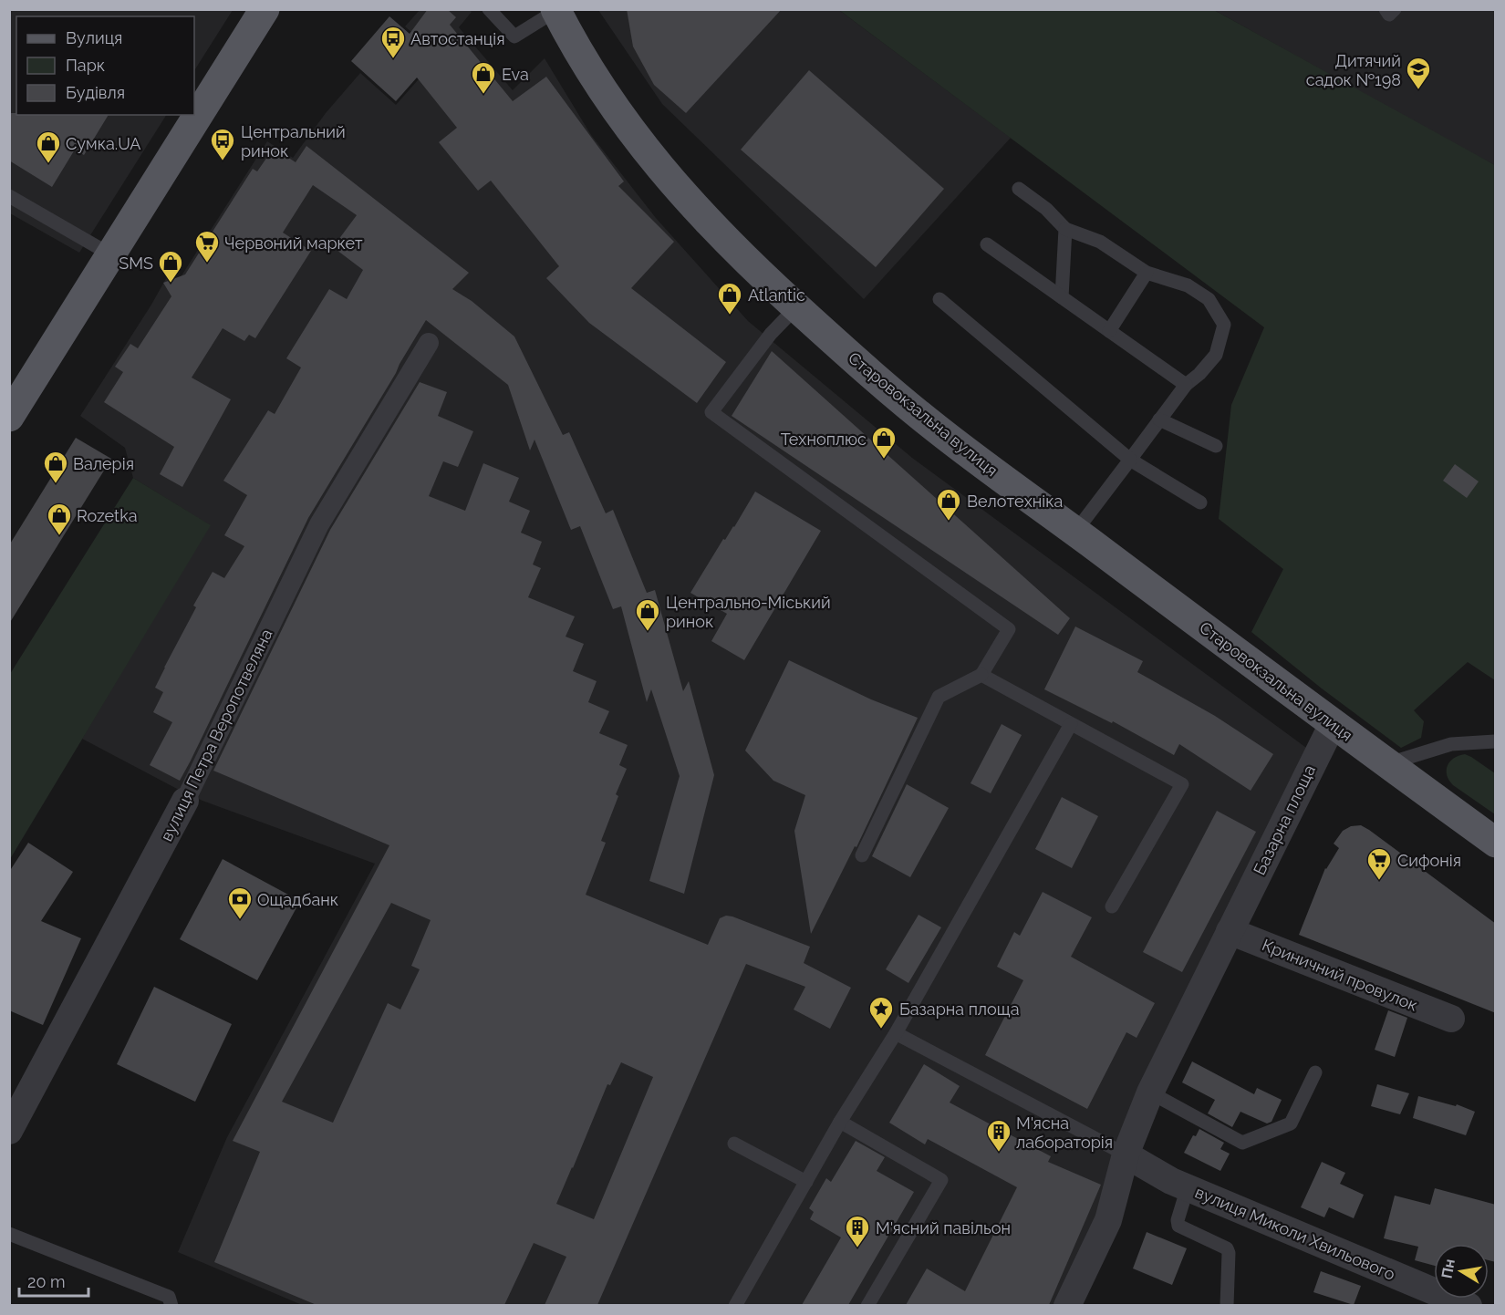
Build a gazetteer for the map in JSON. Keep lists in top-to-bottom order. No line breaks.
{"streets":{"main road":["Старовокзальна вулиця"],"street":["вулиця Петра Веропотвеляна","Базарна площа","Криничний провулок","вулиця Миколи Хвильового"]},"crossings":[["Старовокзальна вулиця","Базарна площа"],["Базарна площа","Криничний провулок"],["Базарна площа","вулиця Миколи Хвильового"]],"places":{"bus stop":["Автостанція","Центральний ринок"],"school or university":["Дитячий садок №198"],"shop":["Eva","Сумка.UA","SMS","Atlantic","Техноплюс","Валерія","Велотехніка","Rozetka","Центрально-Міський ринок"],"supermarket":["Червоний маркет","Сифонія"],"bank":["Ощадбанк"],"place":["Базарна площа"],"building":["М'ясна лабораторія","М'ясний павільон"]},"legend":["Вулиця","Парк","Будівля"],"scale_bar":"20 m","north":"left"}
